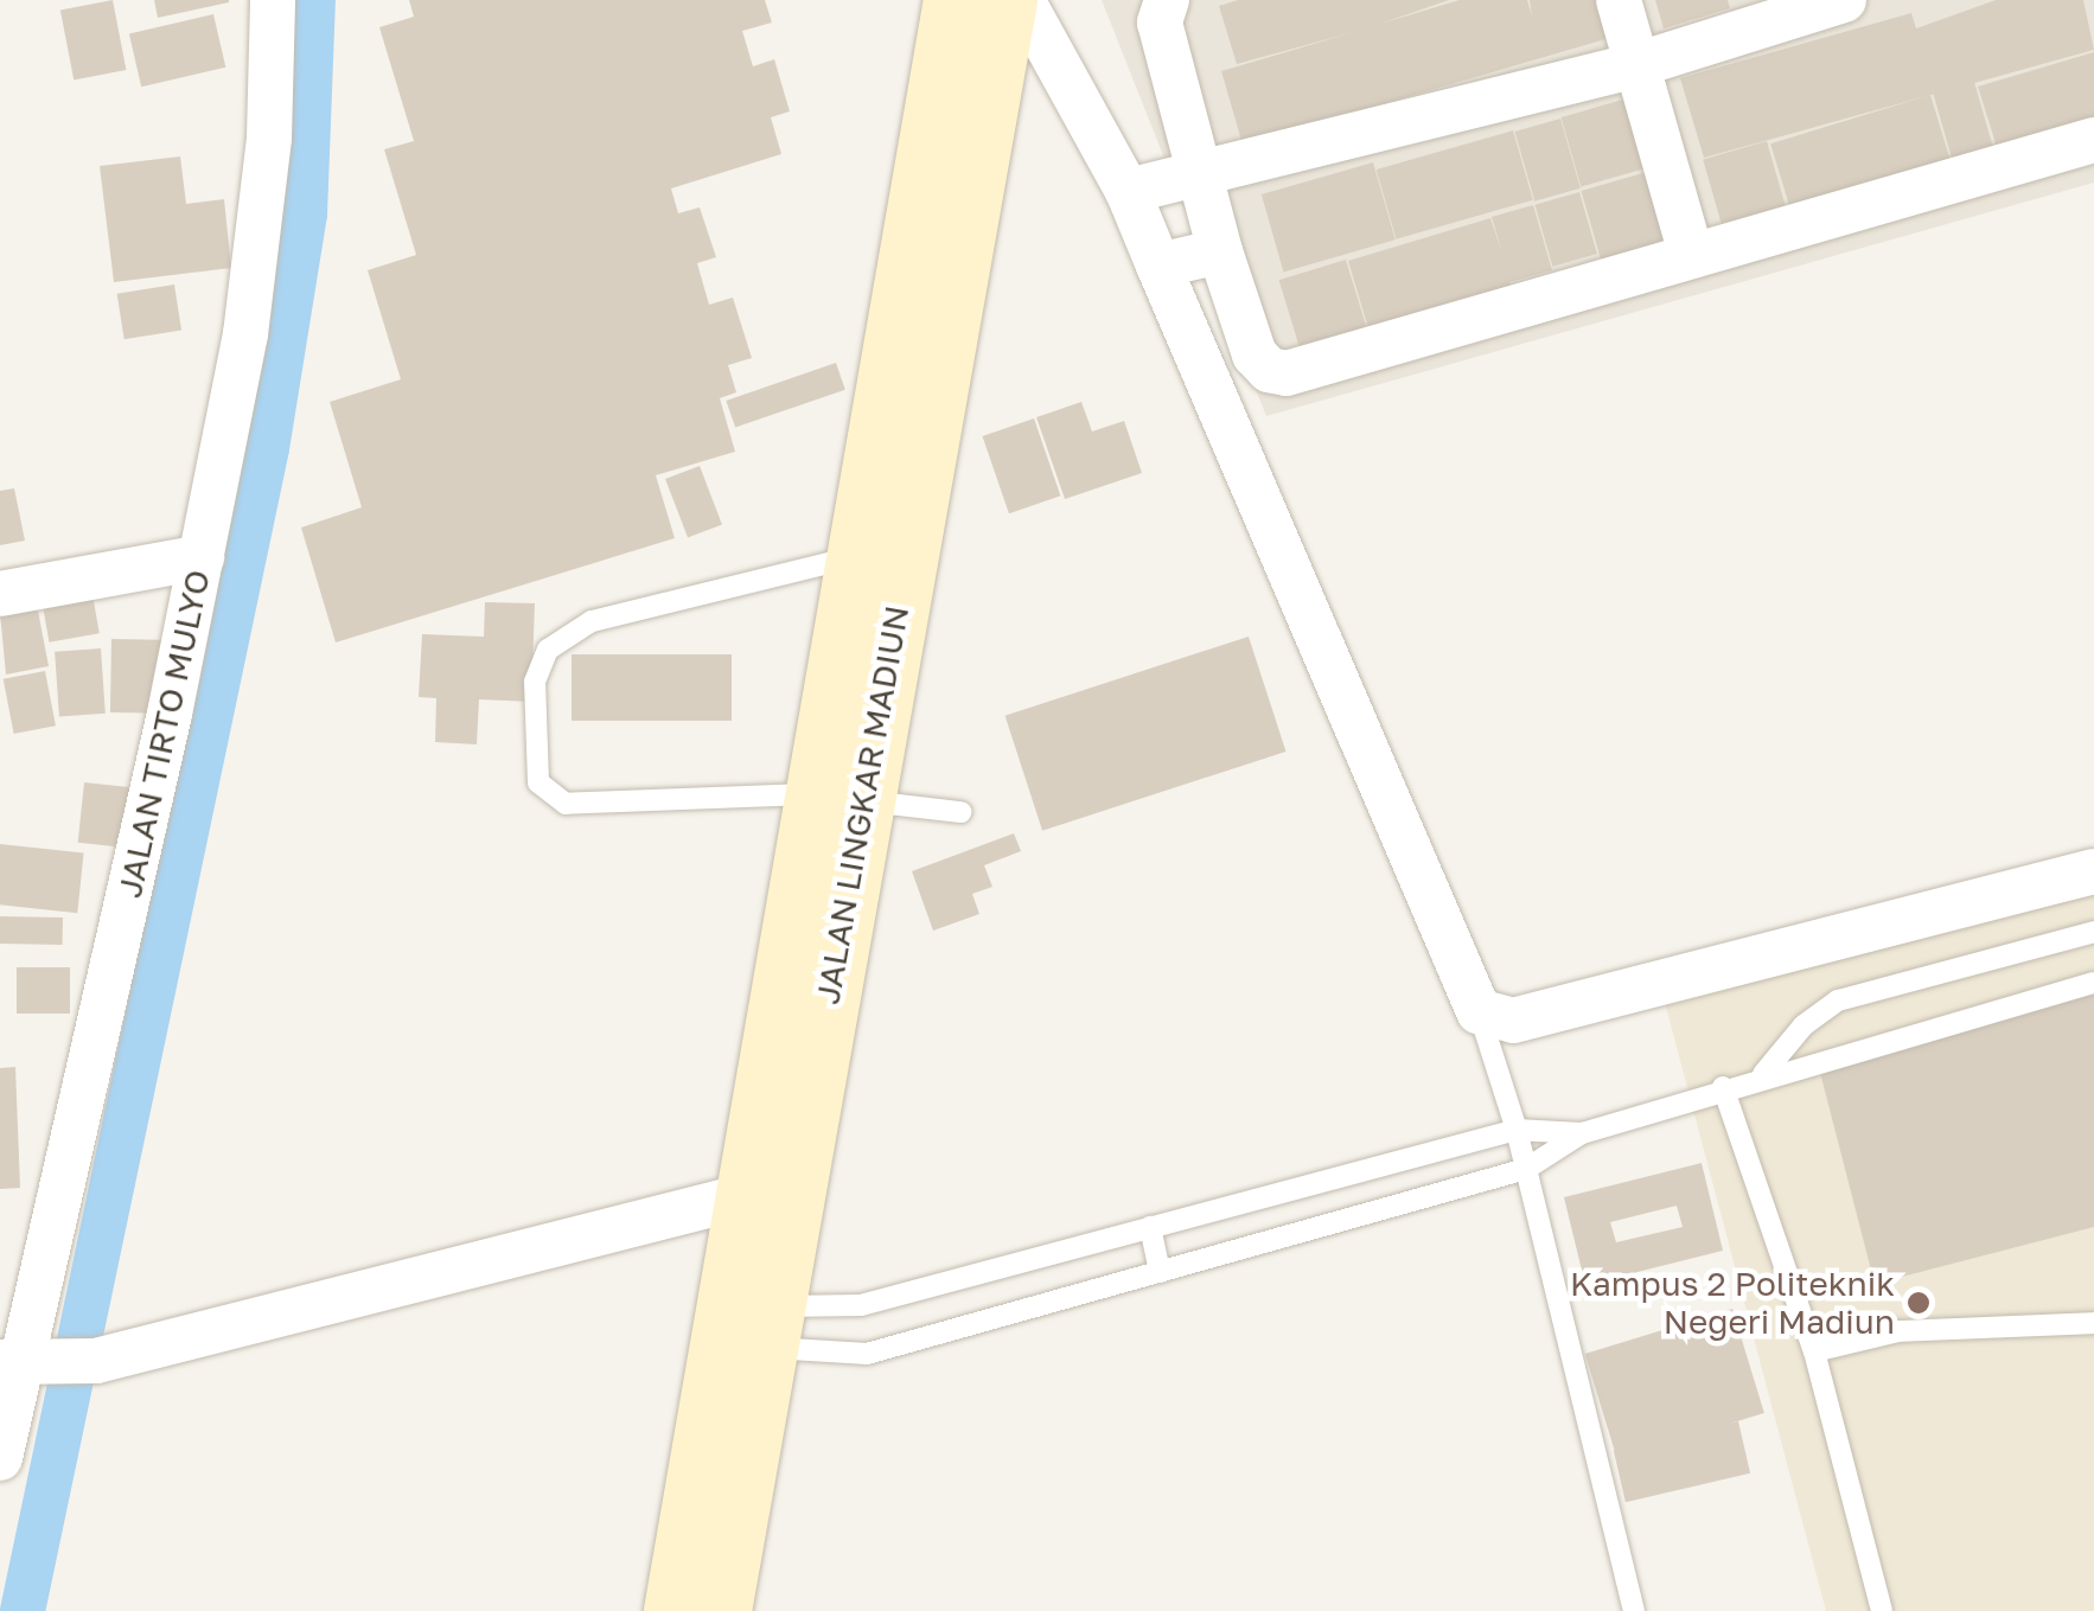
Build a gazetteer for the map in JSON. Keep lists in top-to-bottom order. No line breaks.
{"streets":{"main road":["JALAN LINGKAR MADIUN"],"street":["JALAN TIRTO MULYO"]},"places":["Kampus 2 Politeknik Negeri Madiun"]}
